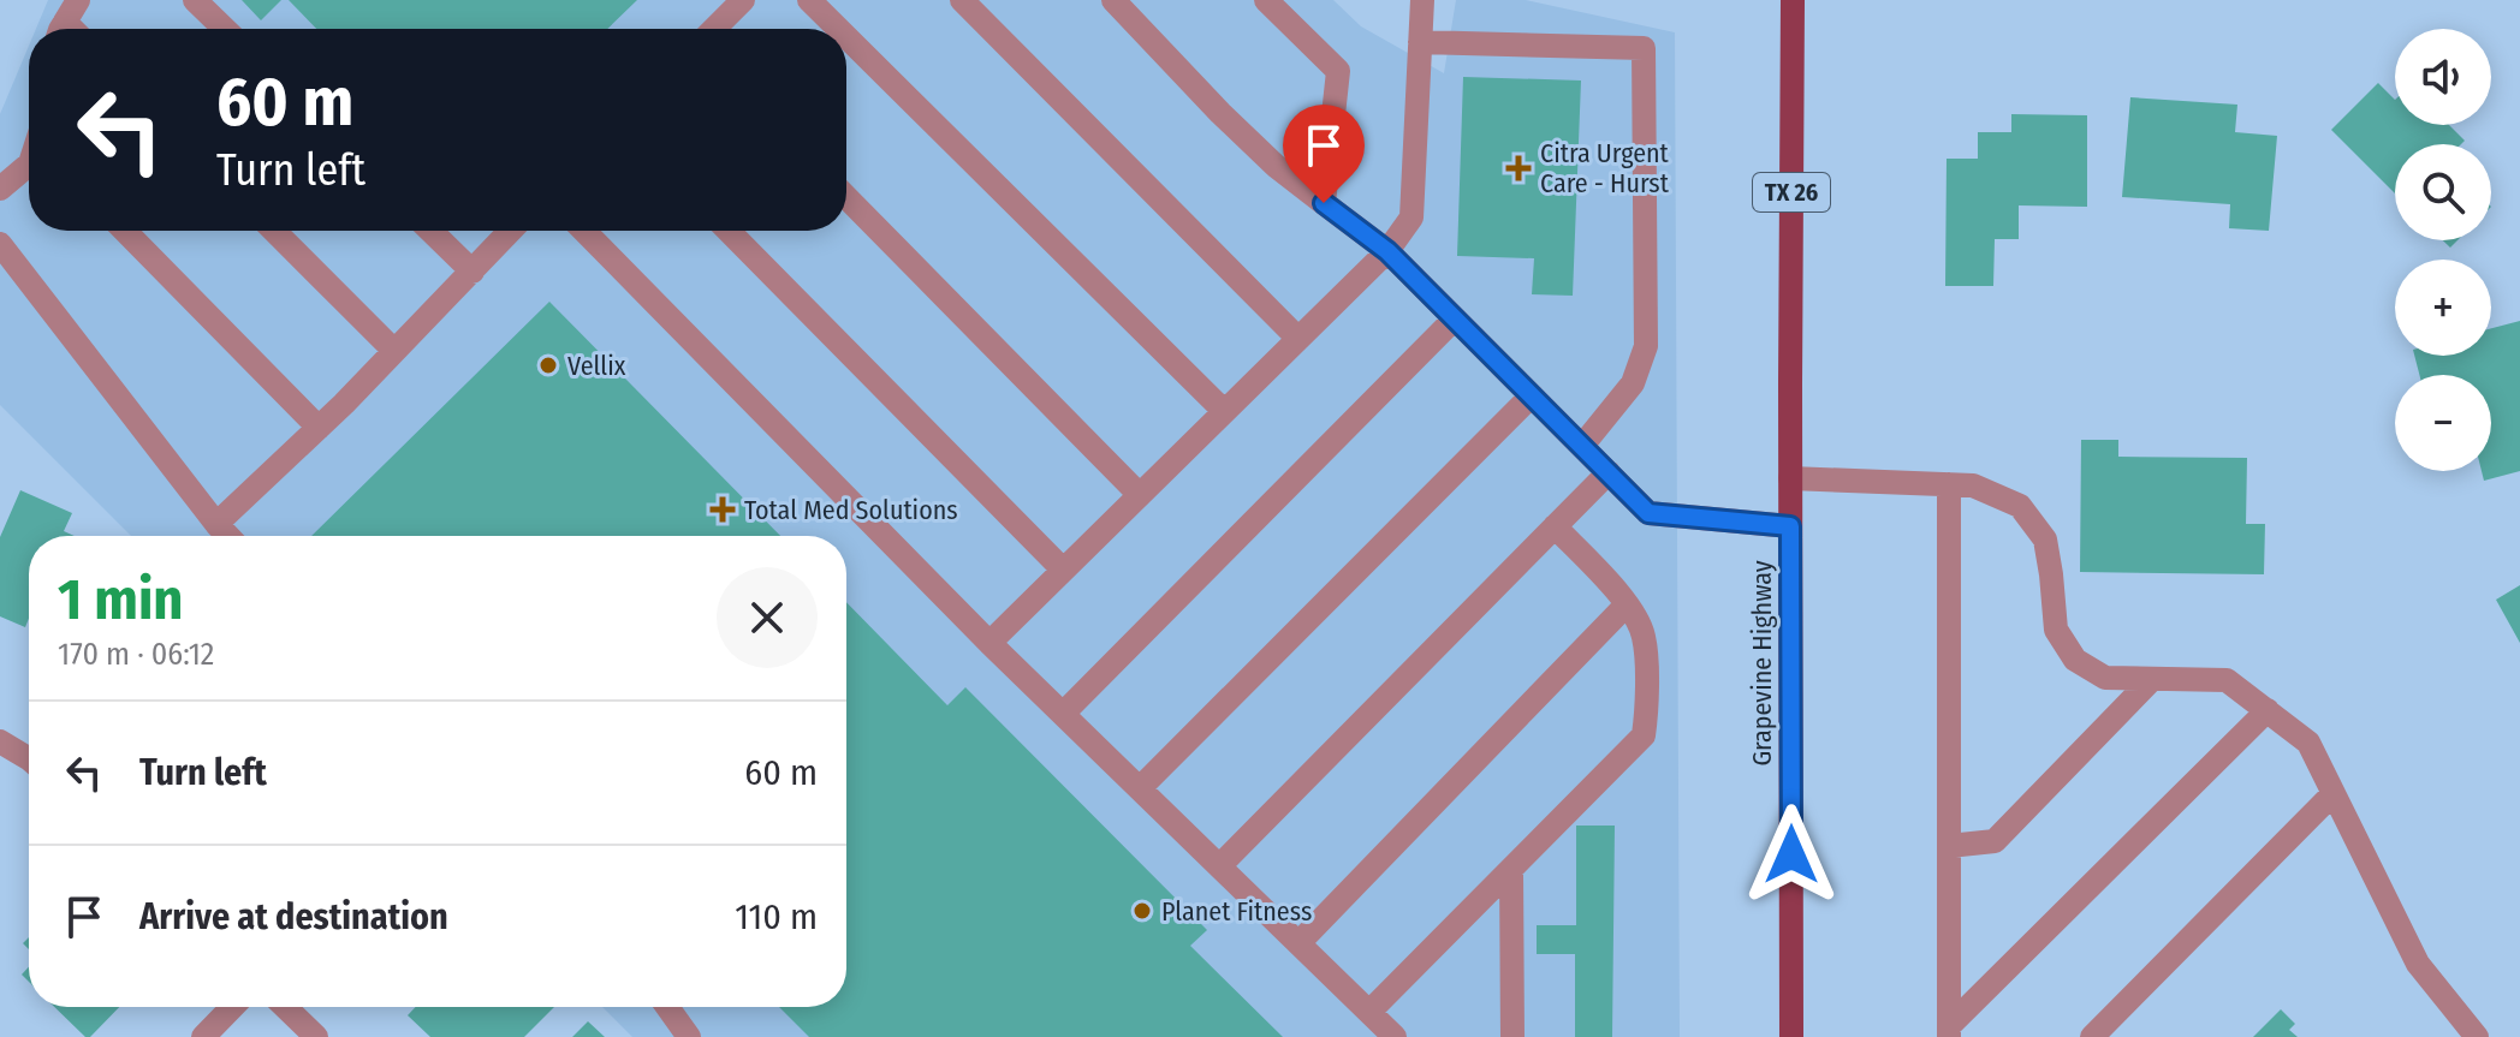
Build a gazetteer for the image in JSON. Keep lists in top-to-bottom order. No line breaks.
{"streets":{"main road":["TX 26","Grapevine Highway"]},"places":{"health":["Citra Urgent Care - Hurst","Total Med Solutions"],"other":["Vellix","Planet Fitness"]},"page":{"map_buttons":["+","−"],"turn":["60 m","Turn left"],"heading":["1 min","170 m · 06:12"],"list":[{"name":"Turn left","value":"60 m"},{"name":"Arrive at destination","value":"110 m"}]}}
